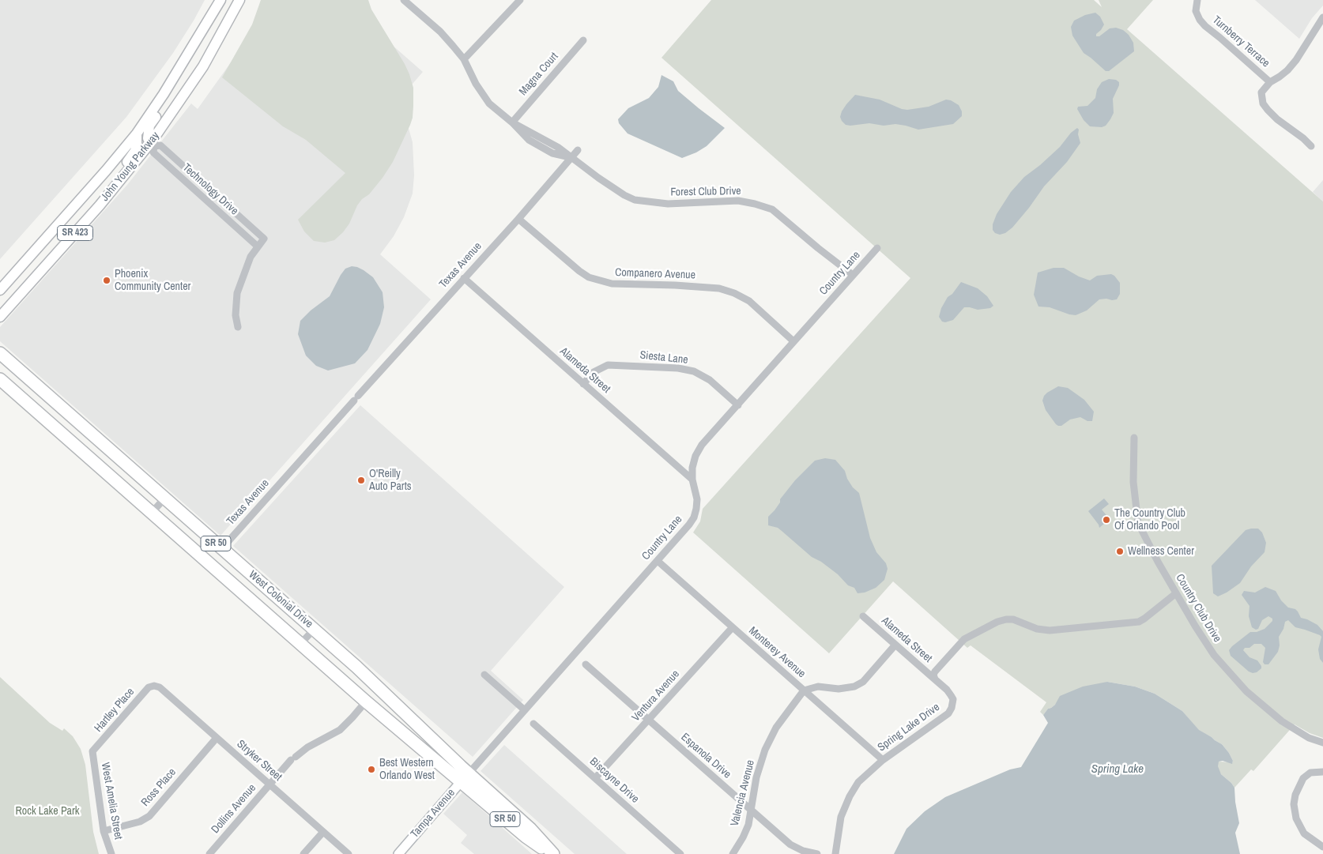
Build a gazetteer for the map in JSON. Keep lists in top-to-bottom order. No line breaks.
{"streets":{"highway":["SR 50","West Colonial Drive"],"main road":["John Young Parkway","SR 423"],"street":["Turnberry Terrace","Magna Court","Technology Drive","Forest Club Drive","Texas Avenue","Country Lane","Companero Avenue","Siesta Lane","Alameda Street","Country Club Drive","Monterey Avenue","Ventura Avenue","Hartley Place","Spring Lake Drive","Espanola Drive","Stryker Street","Biscayne Drive","Ross Place","Valencia Avenue","West Amelia Street","Dollins Avenue","Tampa Avenue"]},"crossings":[["Magna Court","Forest Club Drive"],["John Young Parkway","Technology Drive"],["Forest Club Drive","Texas Avenue"],["Forest Club Drive","Country Lane"],["Texas Avenue","Companero Avenue"],["Texas Avenue","Alameda Street"],["Texas Avenue","West Colonial Drive"],["Country Lane","Companero Avenue"],["Country Lane","Siesta Lane"],["Country Lane","Alameda Street"],["Country Lane","West Colonial Drive"],["Country Lane","Monterey Avenue"],["Country Lane","Tampa Avenue"],["Siesta Lane","Alameda Street"],["Alameda Street","Spring Lake Drive"],["West Colonial Drive","Dollins Avenue"],["West Colonial Drive","Tampa Avenue"],["Monterey Avenue","Ventura Avenue"],["Monterey Avenue","Spring Lake Drive"],["Monterey Avenue","Valencia Avenue"],["Ventura Avenue","Espanola Drive"],["Ventura Avenue","Biscayne Drive"],["Hartley Place","Stryker Street"],["Hartley Place","West Amelia Street"],["Espanola Drive","Valencia Avenue"],["Stryker Street","Ross Place"],["Stryker Street","Dollins Avenue"],["Ross Place","West Amelia Street"]],"water":["Spring Lake"],"parks":["Rock Lake Park"],"places":["Phoenix Community Center","O'Reilly Auto Parts","The Country Club Of Orlando Pool","Wellness Center","Best Western Orlando West"]}
